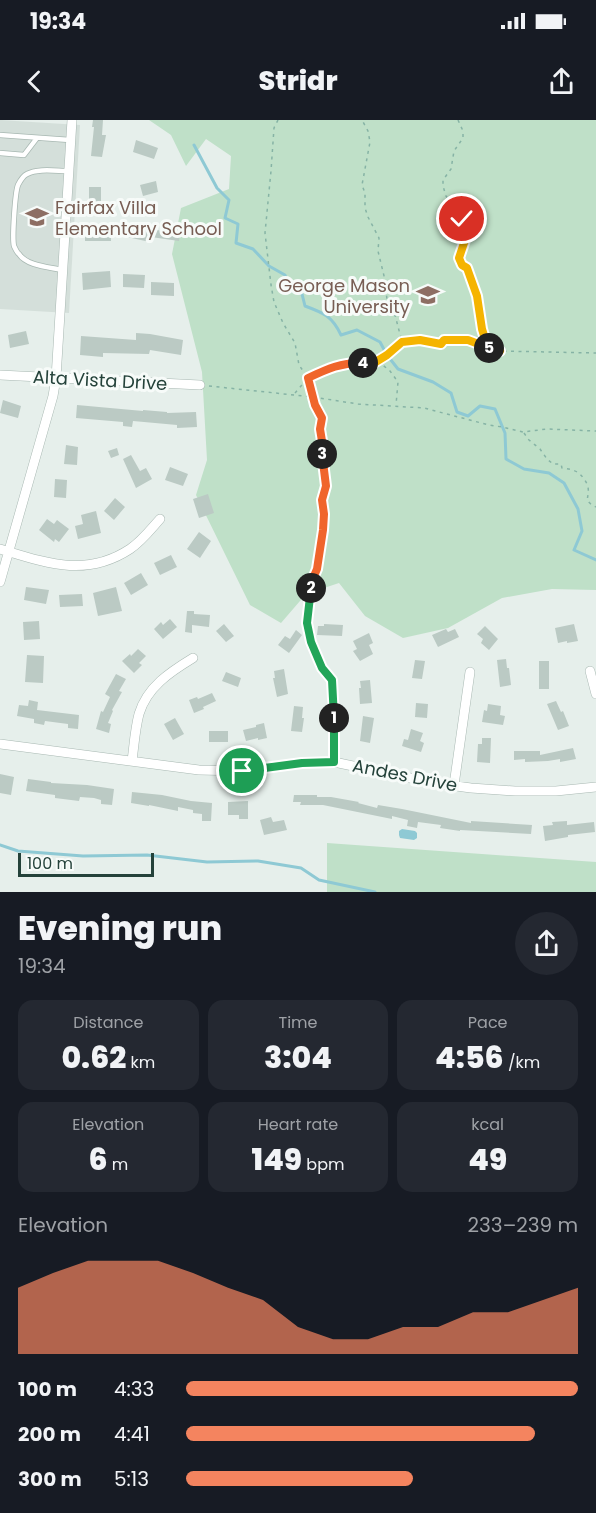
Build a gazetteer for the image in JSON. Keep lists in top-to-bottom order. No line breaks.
{"streets":{"street":["Alta Vista Drive","Andes Drive"]},"places":{"school or university":["Fairfax Villa Elementary School","George Mason University"]},"scale_bar":"100 m","page":{"status":"19:34","header":"Stridr","pins":["5","4","3","2","1"],"scale":"100 m","heading":["Evening run","19:34"],"stats":[["Distance","0.62 km"],["Time","3:04"],["Pace","4:56 /km"],["Elevation","6 m"],["Heart rate","149 bpm"],["kcal","49"]],"chart":["Elevation","233–239 m"],"list":[{"name":"100 m","note":"4:33"},{"name":"200 m","note":"4:41"},{"name":"300 m","note":"5:13"}]}}
